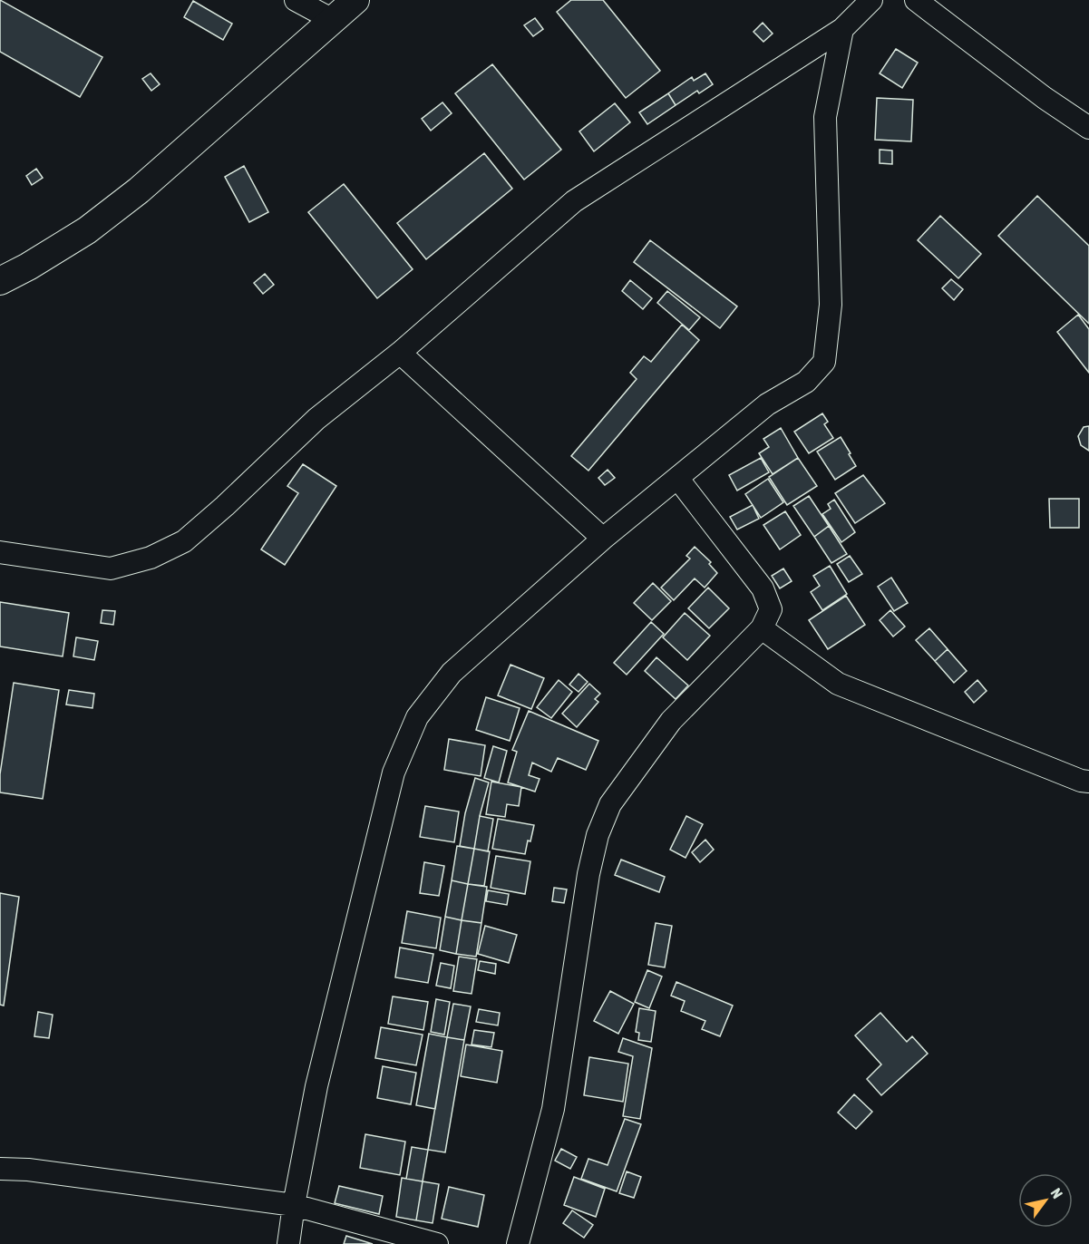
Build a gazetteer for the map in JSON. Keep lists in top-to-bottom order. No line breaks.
{"north":"top right"}
